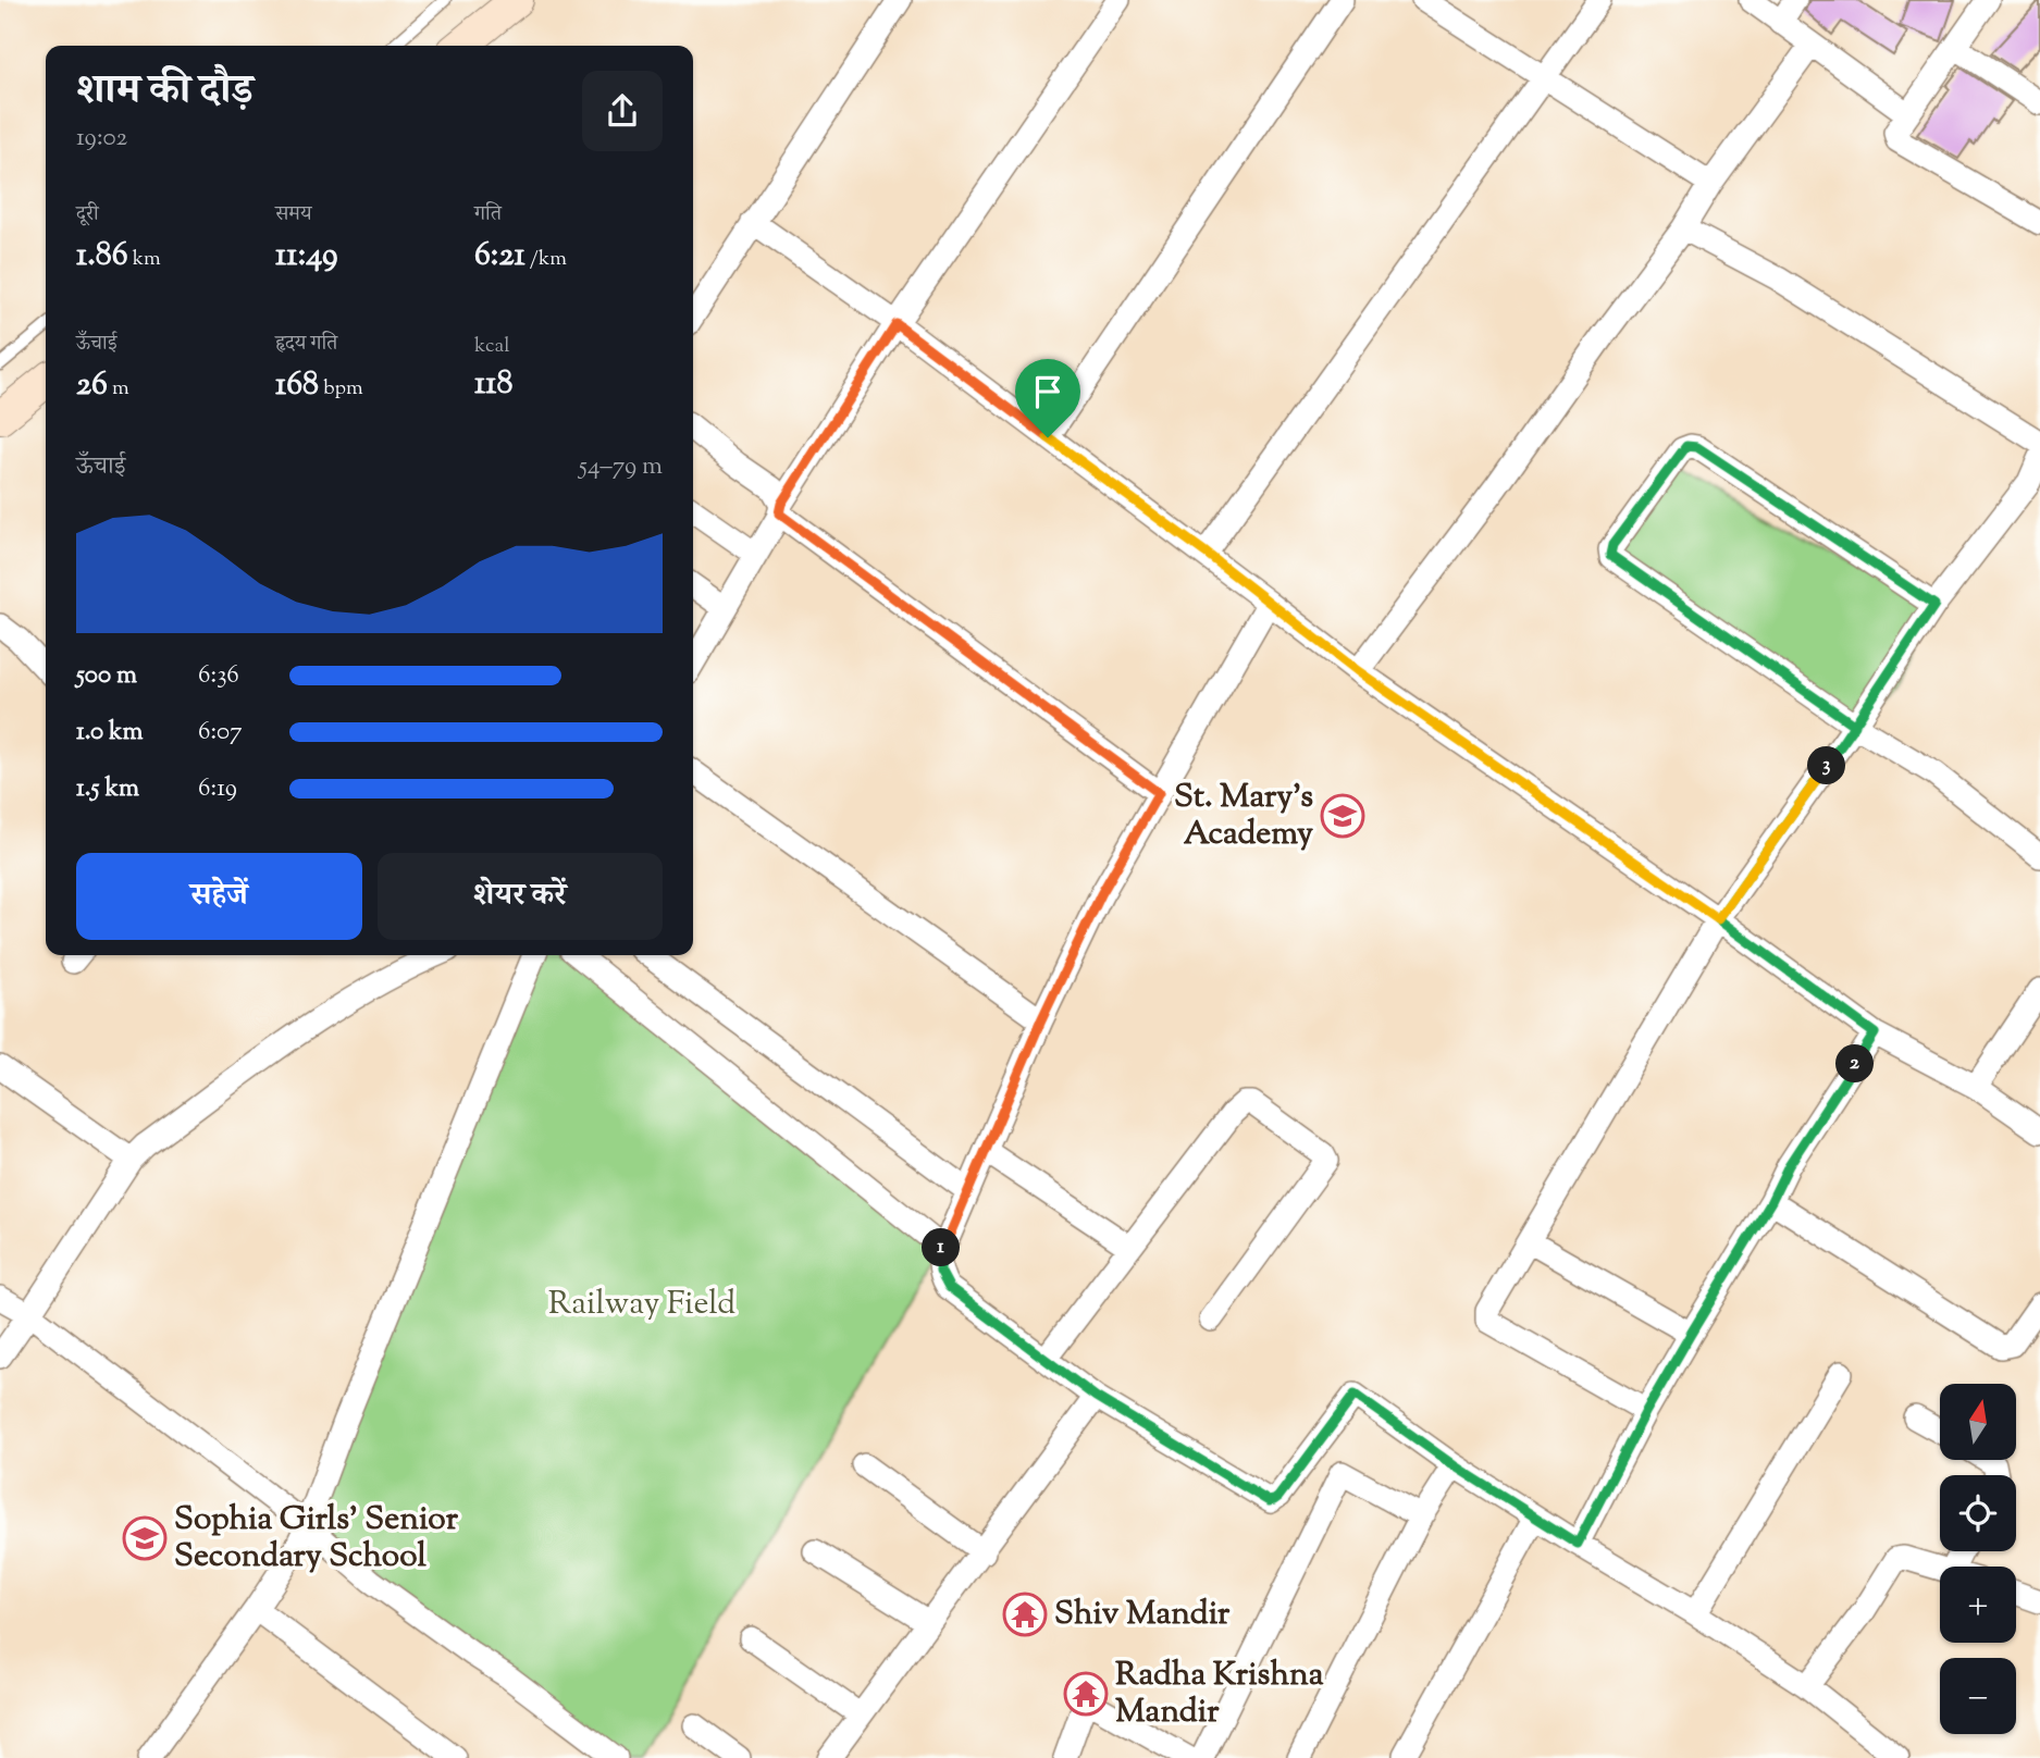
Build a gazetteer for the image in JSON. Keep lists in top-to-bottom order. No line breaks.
{"parks":["Railway Field"],"places":{"school or university":["St. Mary's Academy","Sophia Girls' Senior Secondary School"],"temple":["Shiv Mandir","Radha Krishna Mandir"]},"north":"top","page":{"heading":["शाम की दौड़","19:02"],"stats":[["दूरी","1.86 km"],["समय","11:49"],["गति","6:21 /km"],["ऊँचाई","26 m"],["हृदय गति","168 bpm"],["kcal","118"]],"chart":["ऊँचाई","54–79 m"],"list":[{"name":"500 m","note":"6:36"},{"name":"1.0 km","note":"6:07"},{"name":"1.5 km","note":"6:19"}],"pins":["3","2","1"],"buttons":["सहेजें","शेयर करें"],"map_buttons":["+","−"]}}
